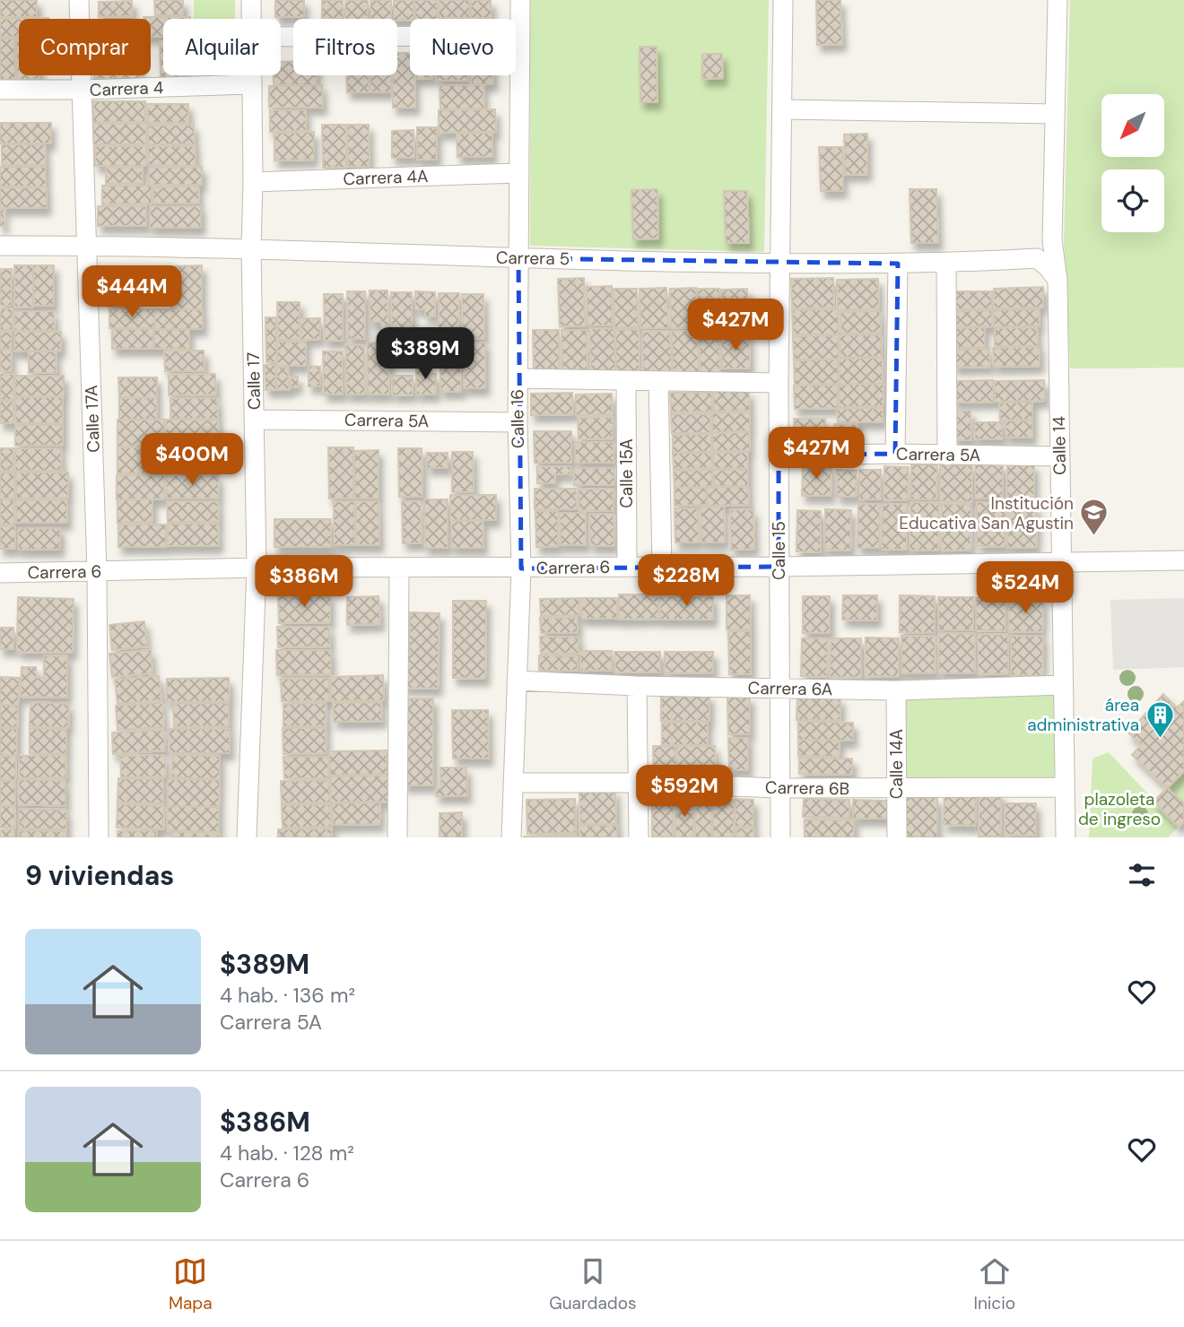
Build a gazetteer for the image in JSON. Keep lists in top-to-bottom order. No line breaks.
{"streets":{"street":["Carrera 4","Carrera 4A","Carrera 5","Calle 17","Calle 17A","Calle 16","Carrera 5A","Calle 14","Calle 15A","Calle 15","Carrera 6","Carrera 6A","Calle 14A","Carrera 6B"]},"crossings":[["Carrera 4","Calle 17"],["Carrera 4","Calle 17A"],["Carrera 4A","Calle 17"],["Carrera 4A","Calle 16"],["Carrera 5","Calle 17"],["Carrera 5","Calle 17A"],["Carrera 5","Calle 16"],["Carrera 5","Calle 14"],["Carrera 5","Calle 15"],["Calle 17","Carrera 5A"],["Calle 17","Carrera 6"],["Calle 17A","Carrera 6"],["Calle 16","Carrera 5A"],["Calle 16","Carrera 6"],["Calle 16","Carrera 6A"],["Calle 16","Carrera 6B"],["Carrera 5A","Calle 14"],["Carrera 5A","Calle 15"],["Calle 14","Carrera 6"],["Calle 14","Carrera 6A"],["Calle 14","Carrera 6B"],["Calle 15A","Carrera 6"],["Calle 15","Carrera 6"],["Calle 15","Carrera 6A"],["Calle 15","Carrera 6B"],["Carrera 6A","Calle 14A"],["Calle 14A","Carrera 6B"]],"parks":["plazoleta de ingreso"],"places":{"school or university":["Institución Educativa San Agustin"],"building":["área administrativa"]},"north":"bottom left","page":{"chip":["Comprar","Alquilar","Filtros","Nuevo"],"price":["$444M","$427M","$389M","$427M","$400M","$228M","$386M","$524M","$592M"],"heading":"9 viviendas","list":[{"name":"$389M","note":"4 hab. · 136 m² · Carrera 5A"},{"name":"$386M","note":"4 hab. · 128 m² · Carrera 6"}],"tabs":["Mapa","Guardados","Inicio"]}}
